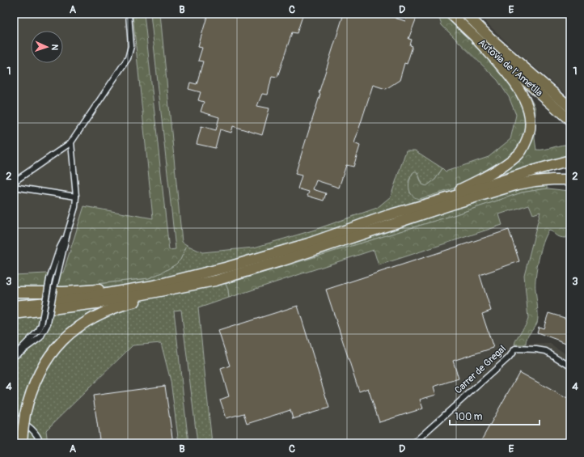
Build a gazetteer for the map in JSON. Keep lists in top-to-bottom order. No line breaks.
{"streets":{"highway":["Autovia de l'Ametlla"],"street":["Carrer de Gregal"]},"scale_bar":"100 m","north":"right","grid":{"columns":["A","B","C","D","E"],"rows":["1","2","3","4"]}}
